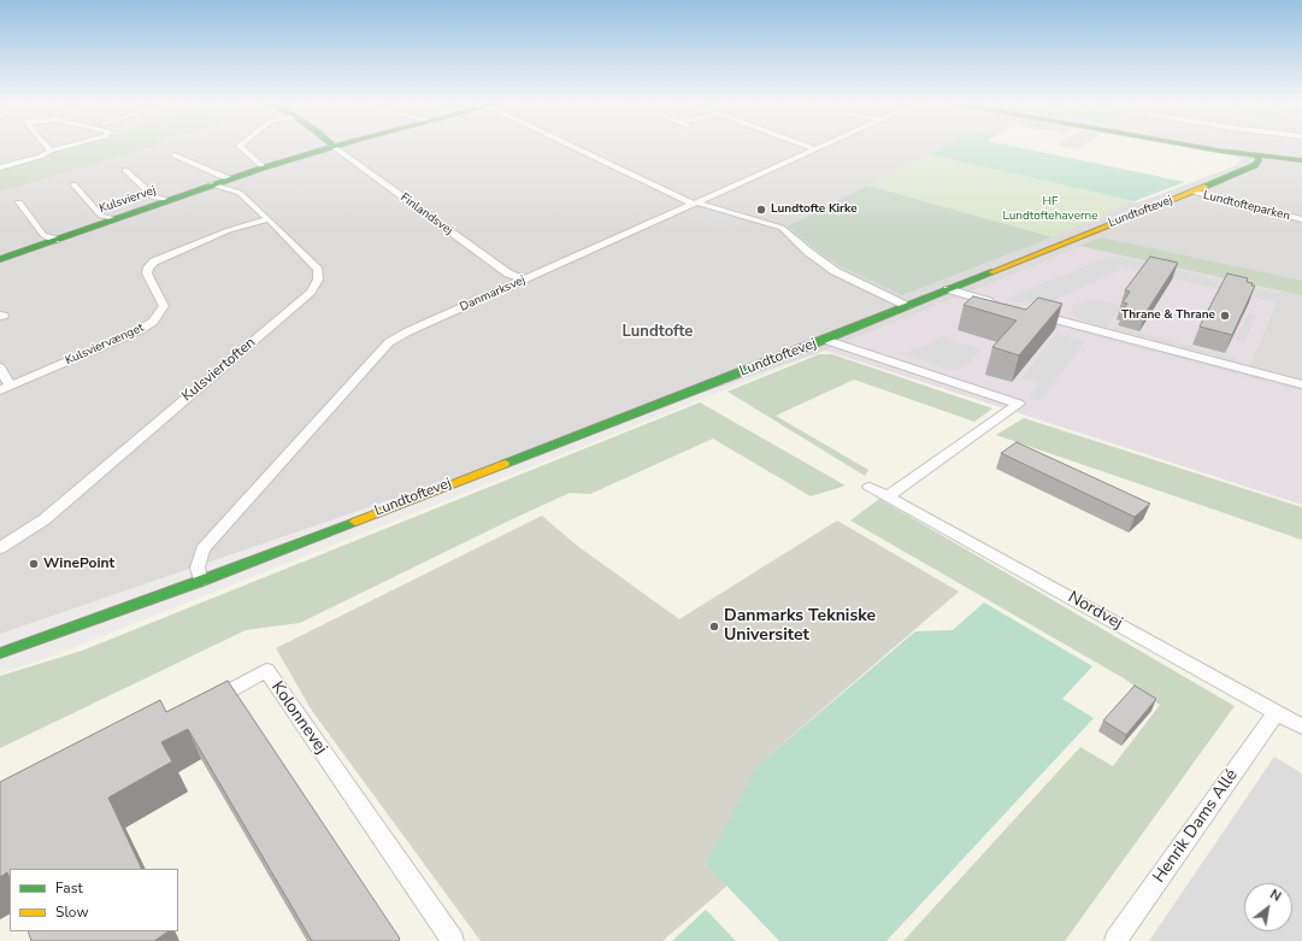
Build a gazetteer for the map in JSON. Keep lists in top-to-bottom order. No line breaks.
{"streets":{"street":["Kulsviervej","Lundtofteparken","Lundtoftevej","Finlandsvej","Danmarksvej","Kulsviervænget","Kulsviertoften","Nordvej","Kolonnevej","Henrik Dams Allé"]},"crossings":[["Kulsviervej","Kulsviertoften"],["Lundtofteparken","Lundtoftevej"],["Lundtoftevej","Danmarksvej"],["Lundtoftevej","Nordvej"],["Finlandsvej","Danmarksvej"],["Kulsviervænget","Kulsviertoften"],["Nordvej","Henrik Dams Allé"]],"districts":["Lundtofte"],"parks":["HF Lundtoftehaverne"],"places":["Lundtofte Kirke","Thrane & Thrane","WinePoint","Danmarks Tekniske Universitet"],"legend":["Fast","Slow"],"north":"top right"}
